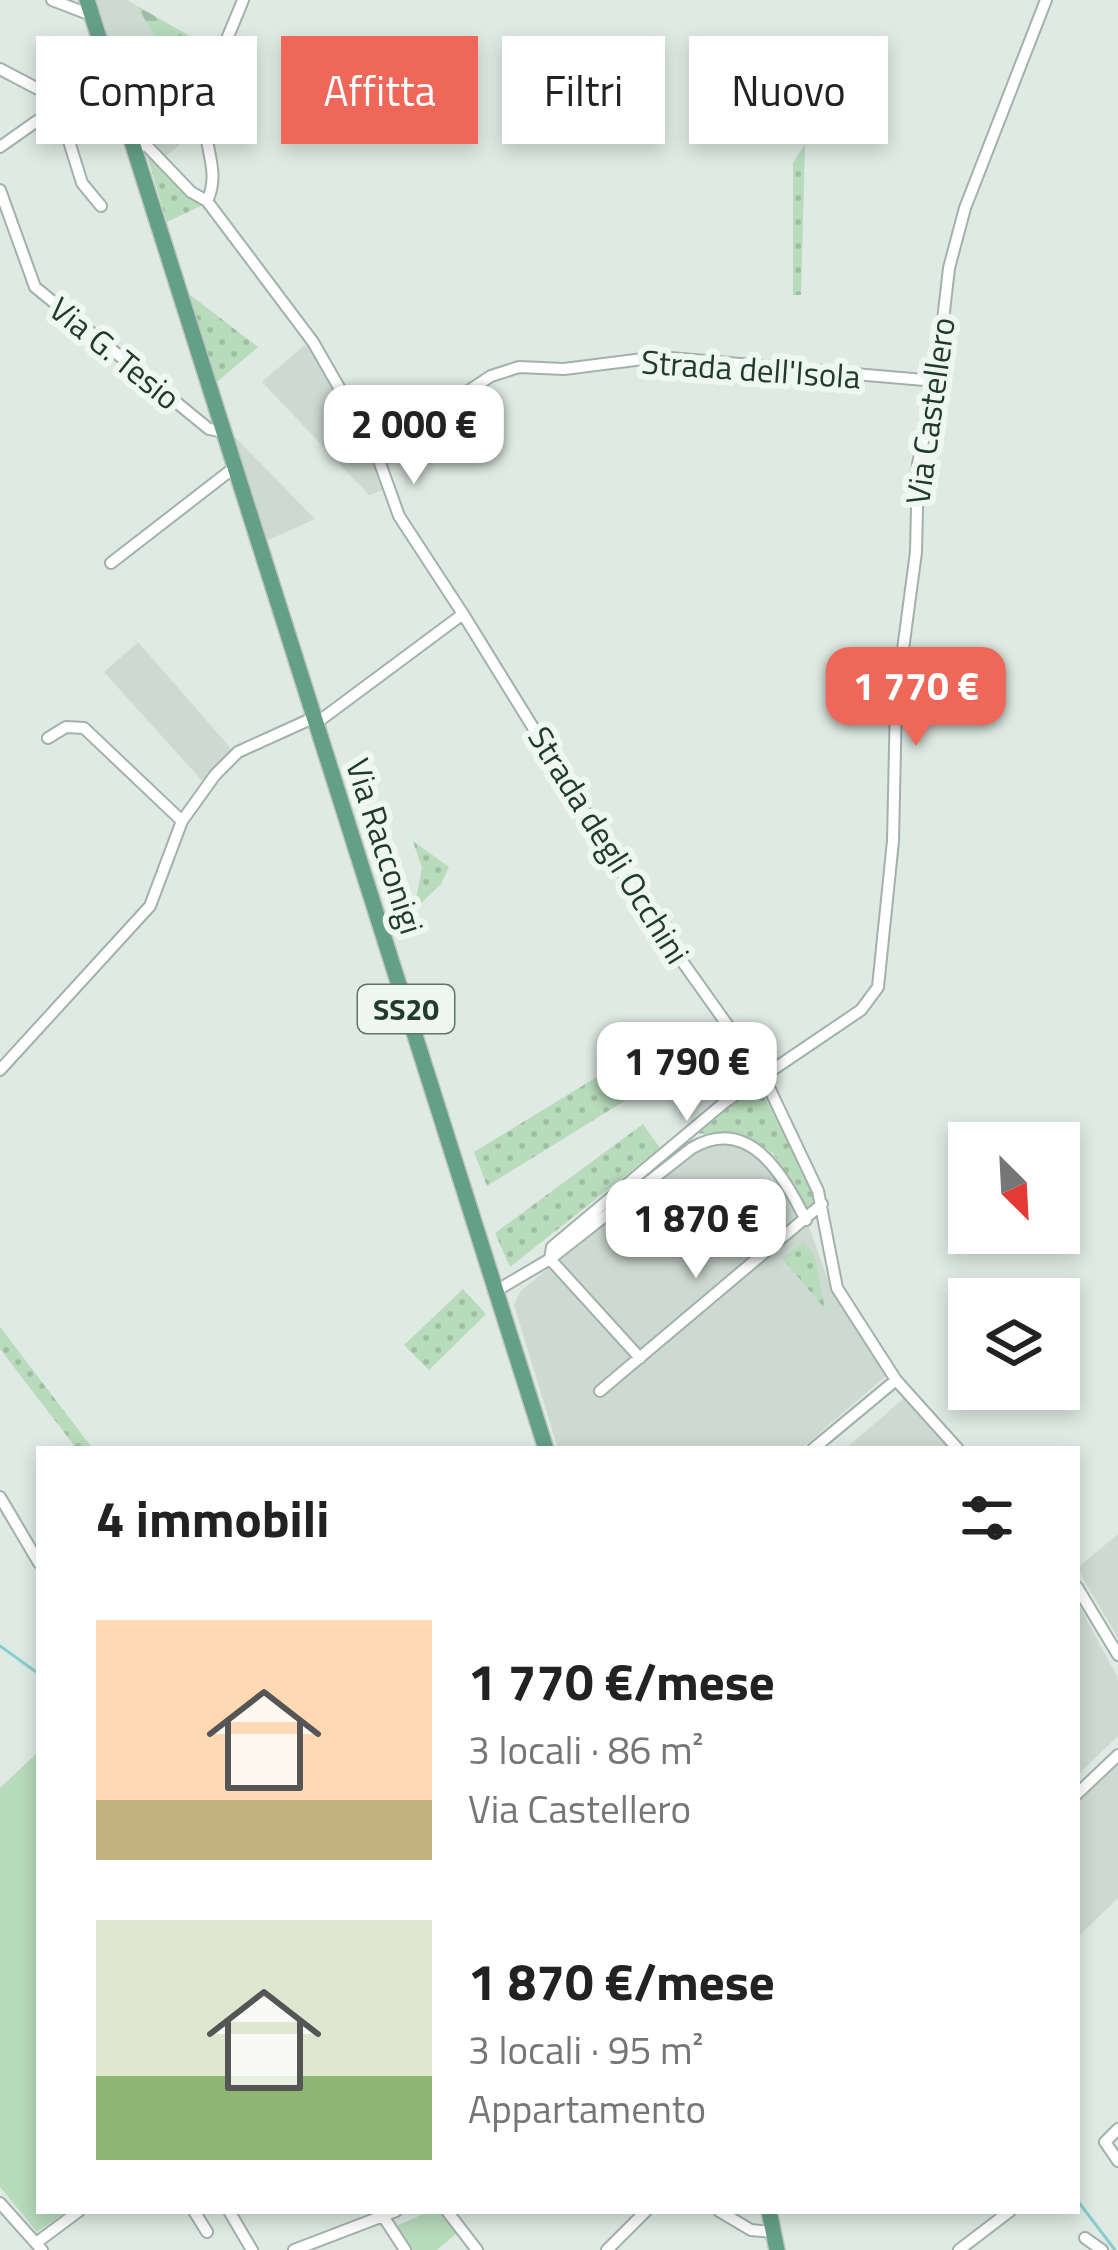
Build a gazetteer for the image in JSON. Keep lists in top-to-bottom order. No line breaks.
{"streets":{"main road":["Via Racconigi","SS20"],"street":["Via G. Tesio","Strada dell'Isola","Via Castellero","Strada degli Occhini"]},"crossings":[["Via G. Tesio","Via Racconigi"],["Strada dell'Isola","Via Castellero"],["Strada dell'Isola","Strada degli Occhini"],["Via Castellero","Strada degli Occhini"],["Via Castellero","Via Racconigi"]],"north":"bottom right","page":{"chip":["Compra","Affitta","Filtri","Nuovo"],"price":["2 000 €","1 770 €","1 790 €","1 870 €"],"heading":"4 immobili","list":[{"name":"1 770 €/mese","note":"3 locali · 86 m² · Via Castellero"},{"name":"1 870 €/mese","note":"3 locali · 95 m² · Appartamento"}]}}
